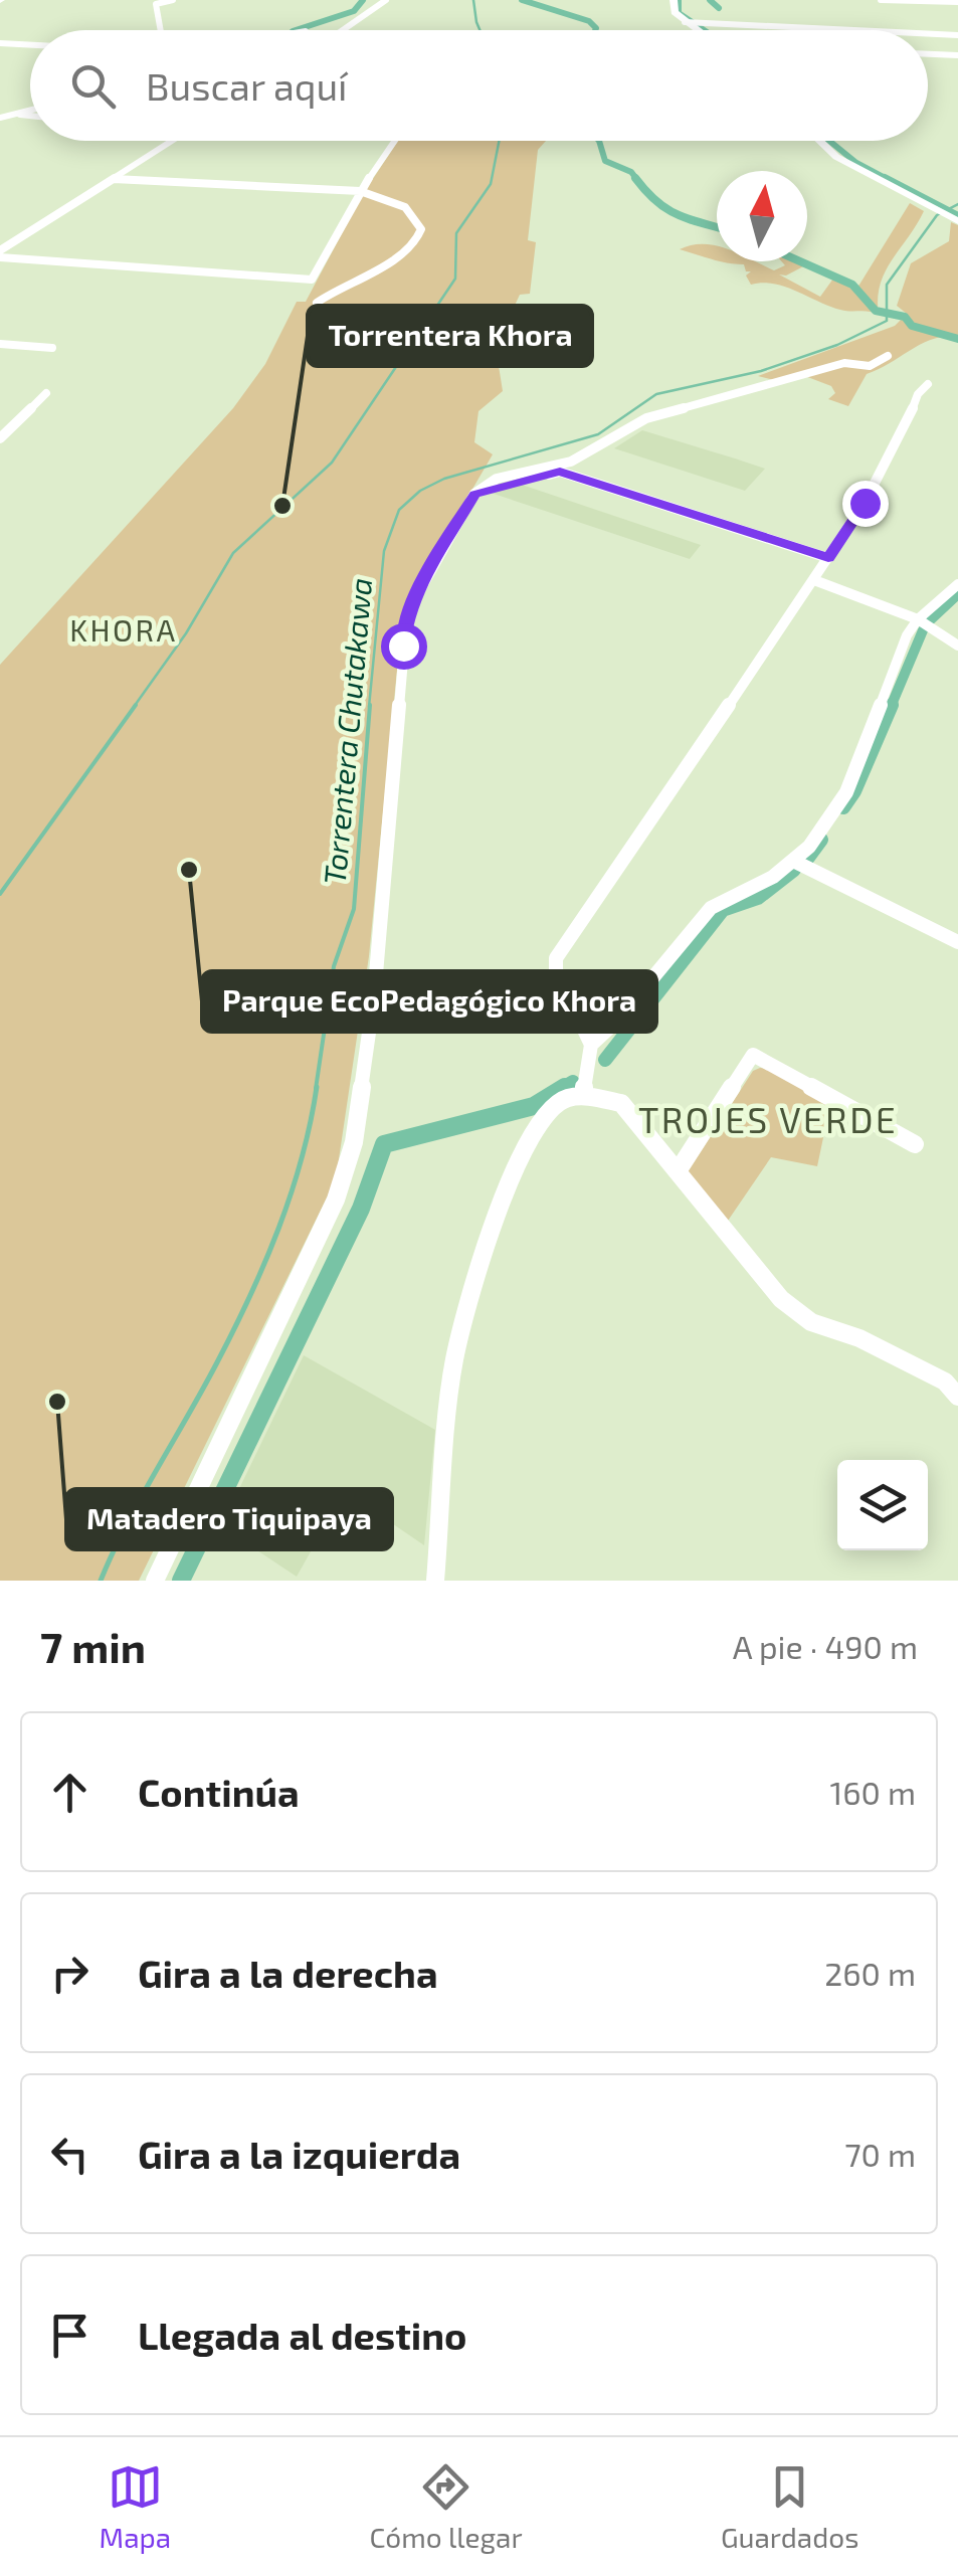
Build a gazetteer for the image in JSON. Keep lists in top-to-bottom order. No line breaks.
{"districts":["KHORA","TROJES VERDE"],"water":["Torrentera Chutakawa"],"places":["Torrentera Khora","Parque EcoPedagógico Khora","Matadero Tiquipaya"],"north":"top","page":{"search":"Buscar aquí","heading":["7 min","A pie · 490 m"],"list":[["Continúa","160 m"],["Gira a la derecha","260 m"],["Gira a la izquierda","70 m"],"Llegada al destino"],"nav":["Mapa","Cómo llegar","Guardados"]}}
